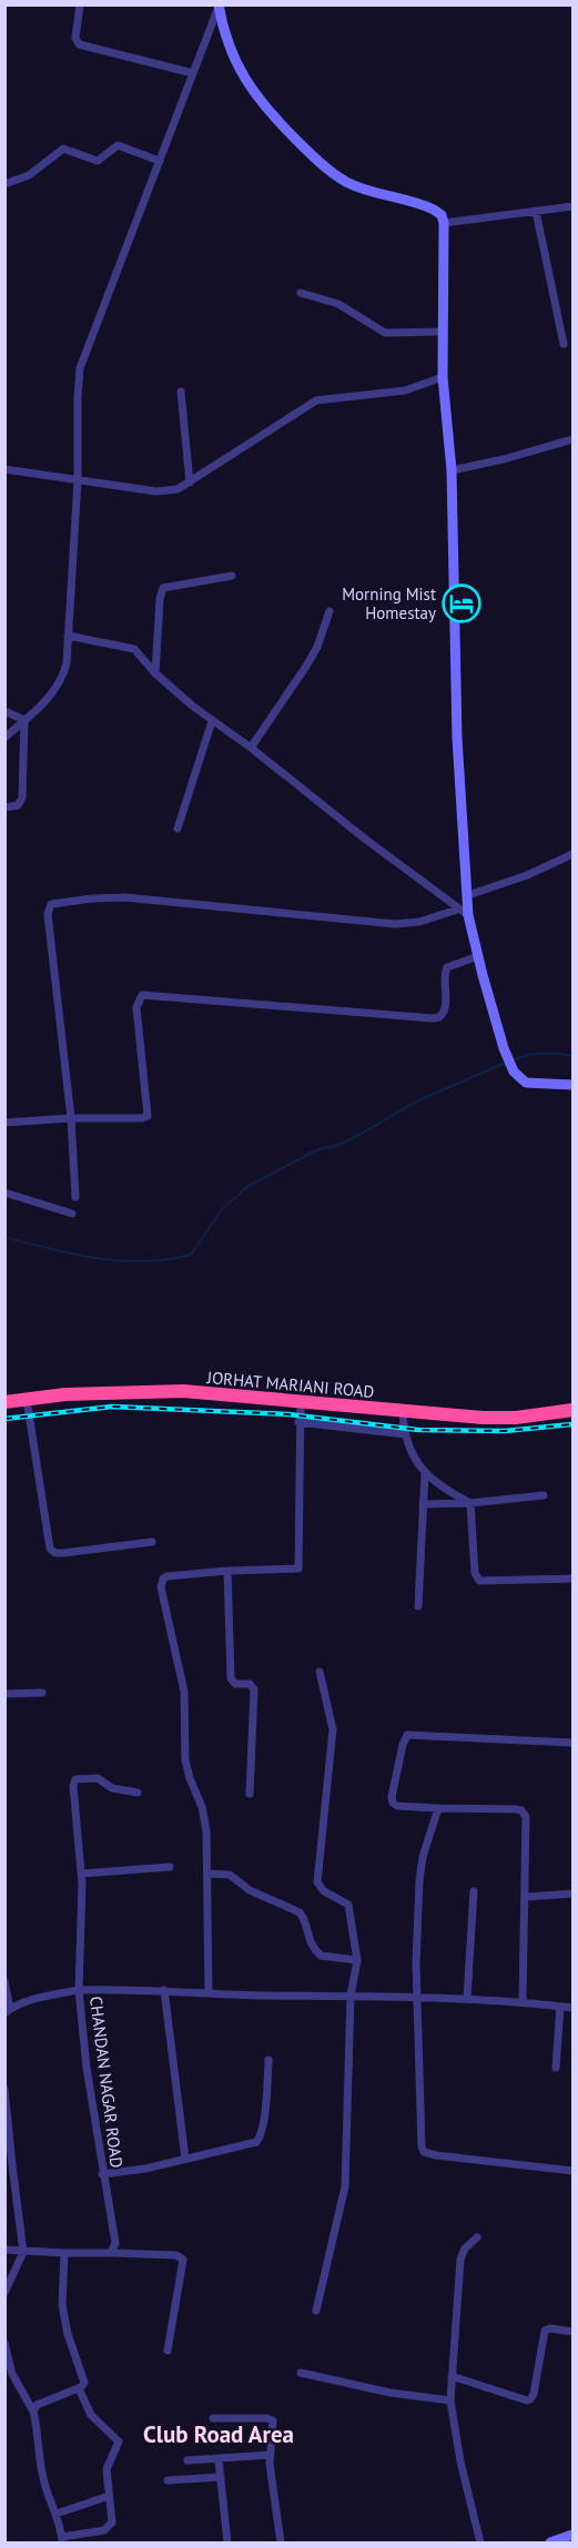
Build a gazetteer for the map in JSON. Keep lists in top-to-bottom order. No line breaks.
{"streets":{"highway":["JORHAT MARIANI ROAD"],"street":["CHANDAN NAGAR ROAD"]},"districts":["Club Road Area"],"places":{"hotel":["Morning Mist Homestay"]}}
